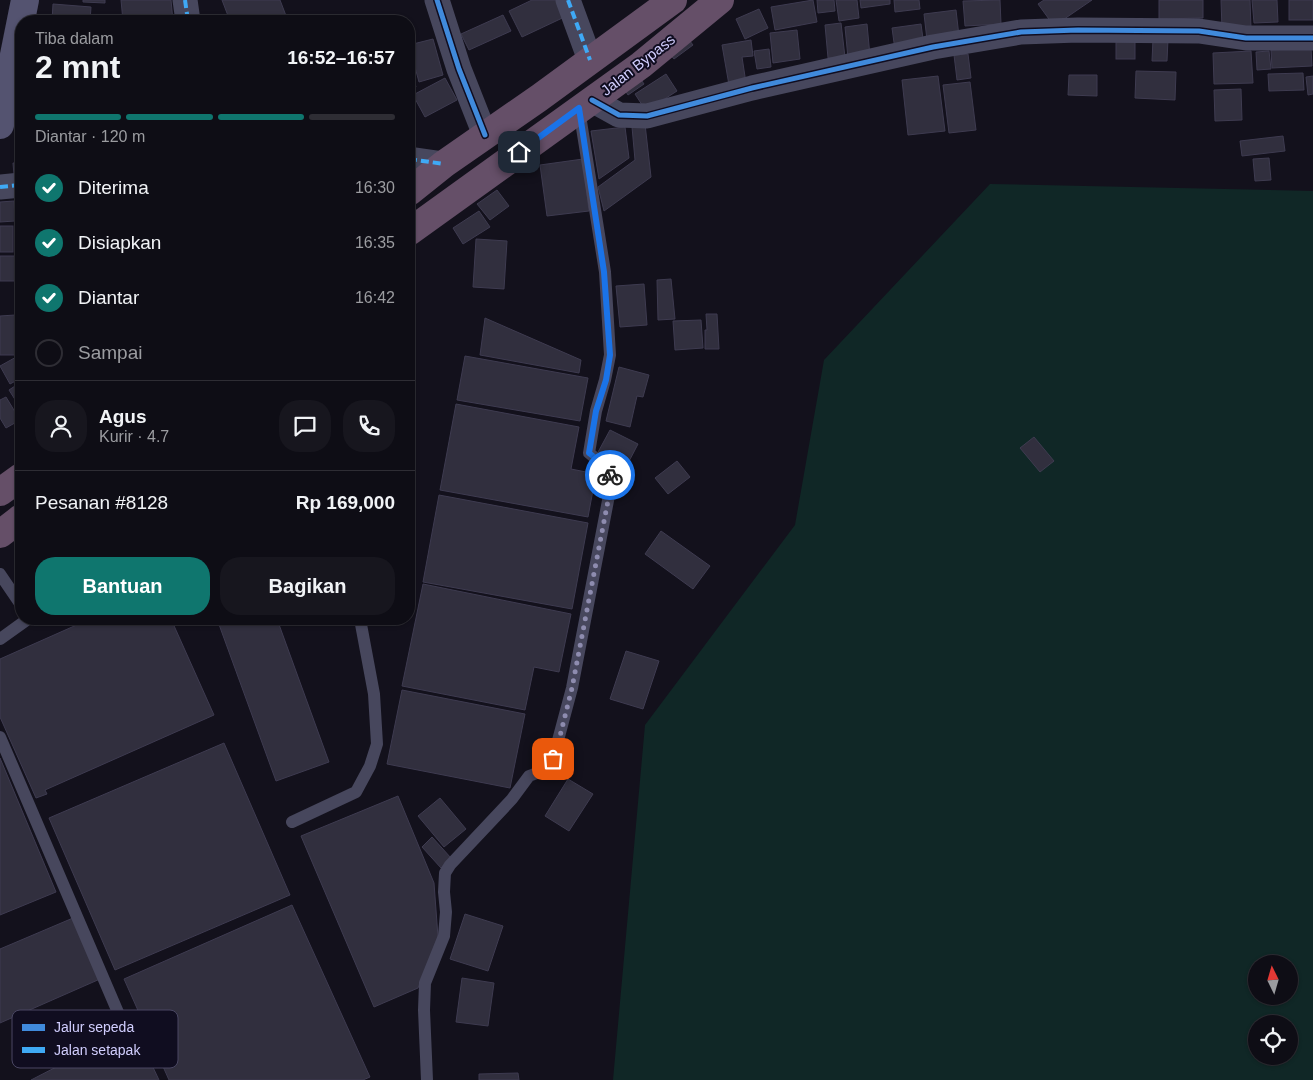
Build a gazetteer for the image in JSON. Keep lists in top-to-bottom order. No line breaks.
{"streets":{"highway":["Jalan Bypass"]},"legend":["Jalur sepeda","Jalan setapak"],"north":"top","page":{"heading":["2 mnt","Tiba dalam","16:52–16:57"],"panel":["Agus","Kurir · 4.7","Pesanan #8128","Rp 169,000"],"bar":"Diantar · 120 m","list":[["Diterima","16:30"],["Disiapkan","16:35"],["Diantar","16:42"],"Sampai"],"buttons":["Bantuan","Bagikan"]}}
